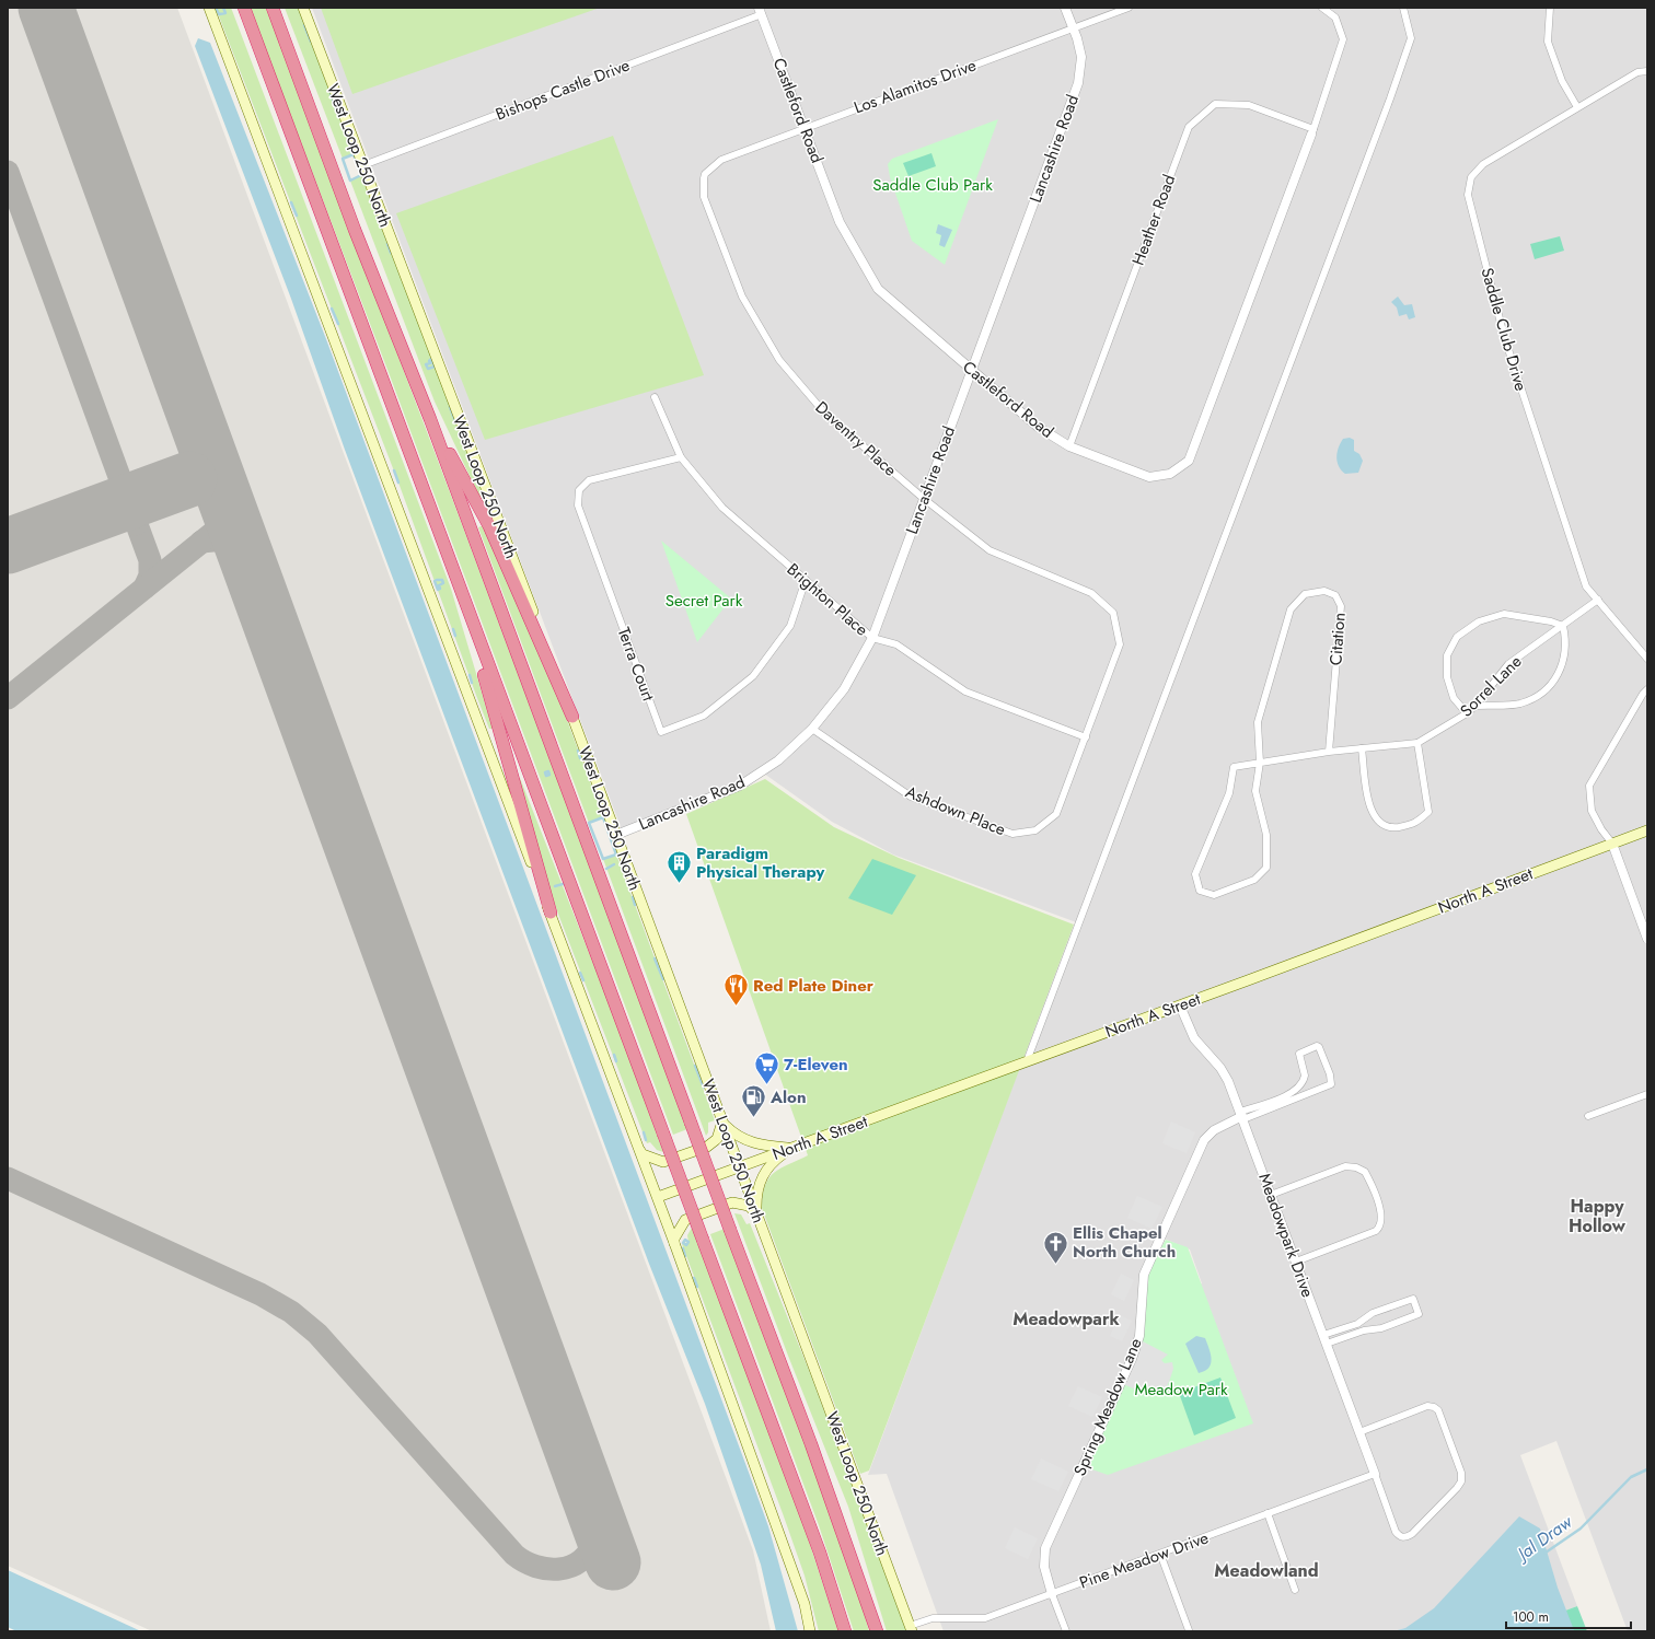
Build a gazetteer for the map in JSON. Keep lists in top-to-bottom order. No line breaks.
{"streets":{"main road":["West Loop 250 North","North A Street"],"street":["Los Alamitos Drive","Bishops Castle Drive","Castleford Road","Lancashire Road","Heather Road","Saddle Club Drive","Daventry Place","Brighton Place","Citation","Terra Court","Sorrel Lane","Ashdown Place","Meadowpark Drive","Spring Meadow Lane","Pine Meadow Drive"]},"crossings":[["Los Alamitos Drive","Castleford Road"],["Los Alamitos Drive","Lancashire Road"],["Los Alamitos Drive","Daventry Place"],["Bishops Castle Drive","Castleford Road"],["Bishops Castle Drive","West Loop 250 North"],["Castleford Road","Lancashire Road"],["Castleford Road","Heather Road"],["Lancashire Road","West Loop 250 North"],["Lancashire Road","Daventry Place"],["Lancashire Road","Brighton Place"],["Lancashire Road","Ashdown Place"],["West Loop 250 North","North A Street"],["West Loop 250 North","Pine Meadow Drive"],["Saddle Club Drive","Sorrel Lane"],["Daventry Place","Ashdown Place"],["Brighton Place","Terra Court"],["Brighton Place","Ashdown Place"],["North A Street","Meadowpark Drive"],["Meadowpark Drive","Spring Meadow Lane"],["Meadowpark Drive","Pine Meadow Drive"],["Spring Meadow Lane","Pine Meadow Drive"]],"districts":["Happy Hollow","Meadowpark","Meadowland"],"water":["Jal Draw"],"parks":["Saddle Club Park","Secret Park","Meadow Park"],"places":{"building":["Paradigm Physical Therapy"],"restaurant":["Red Plate Diner"],"supermarket":["7-Eleven"],"fuel station":["Alon"],"church":["Ellis Chapel North Church"]},"scale_bar":"100 m"}
